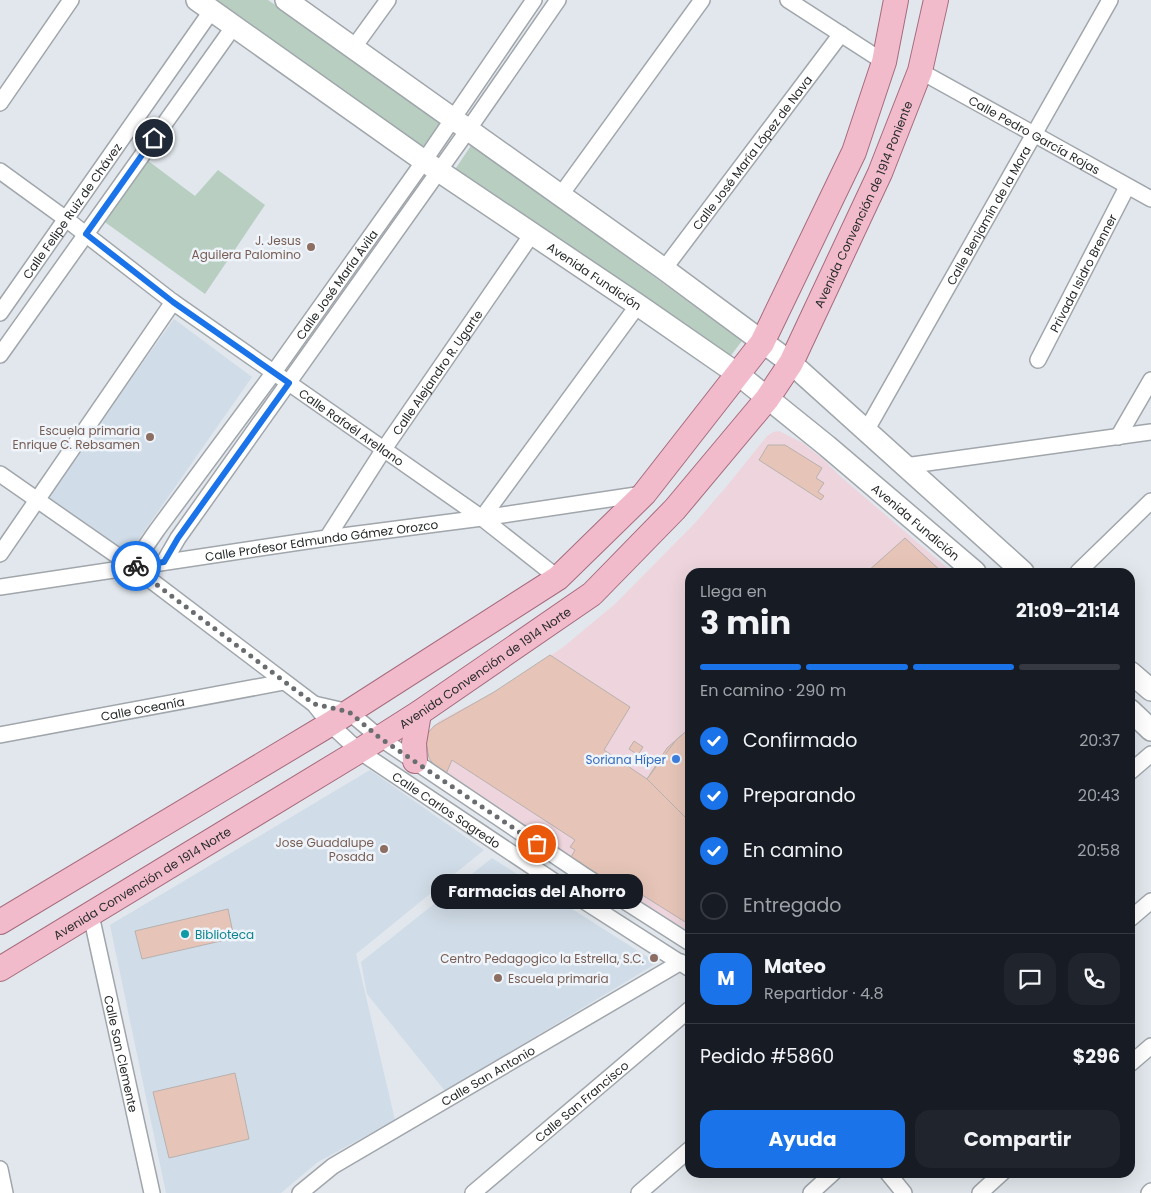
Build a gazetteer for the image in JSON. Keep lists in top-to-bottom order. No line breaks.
{"streets":{"main road":["Avenida Convención de 1914 Poniente","Avenida Convención de 1914 Norte"],"street":["Calle Pedro García Rojas","Calle José María López de Nava","Calle Felipe Ruiz de Chávez","Calle Benjamín de la Mora","Privada Isidro Brenner","Avenida Fundición","Calle José María Ávila","Calle Alejandro R. Ugarte","Calle Rafaél Arellano","Calle Profesor Edmundo Gámez Orozco","Calle Oceanía","Calle Carlos Sagredo","Calle San Clemente","Calle San Antonio","Calle San Francisco"]},"crossings":[["Calle Pedro García Rojas","Avenida Convención de 1914 Poniente"],["Calle Pedro García Rojas","Calle Benjamín de la Mora"],["Calle Pedro García Rojas","Privada Isidro Brenner"],["Avenida Convención de 1914 Poniente","Avenida Fundición"],["Avenida Convención de 1914 Poniente","Avenida Convención de 1914 Norte"],["Calle Felipe Ruiz de Chávez","Avenida Fundición"],["Calle Felipe Ruiz de Chávez","Calle Rafaél Arellano"],["Avenida Fundición","Calle José María Ávila"],["Avenida Fundición","Calle Alejandro R. Ugarte"],["Avenida Fundición","Avenida Convención de 1914 Norte"],["Calle José María Ávila","Calle Rafaél Arellano"],["Calle José María Ávila","Calle Profesor Edmundo Gámez Orozco"],["Calle José María Ávila","Calle Carlos Sagredo"],["Calle Alejandro R. Ugarte","Calle Rafaél Arellano"],["Calle Alejandro R. Ugarte","Calle Profesor Edmundo Gámez Orozco"],["Calle Rafaél Arellano","Calle Profesor Edmundo Gámez Orozco"],["Calle Profesor Edmundo Gámez Orozco","Calle Carlos Sagredo"],["Avenida Convención de 1914 Norte","Calle Carlos Sagredo"],["Avenida Convención de 1914 Norte","Calle San Clemente"],["Calle Oceanía","Calle Carlos Sagredo"],["Calle Carlos Sagredo","Calle San Antonio"]],"places":["J. Jesus Aguilera Palomino","Escuela primaria Enrique C. Rebsamen","Soriana Híper","Farmacias del Ahorro","Jose Guadalupe Posada","Biblioteca","Centro Pedagogico la Estrella, S.C.","Escuela primaria"],"page":{"heading":["3 min","Llega en","21:09–21:14"],"panel":["Mateo","Repartidor · 4.8","Pedido #5860","$296"],"bar":"En camino · 290 m","list":[["Confirmado","20:37"],["Preparando","20:43"],["En camino","20:58"],"Entregado"],"bubble":"Farmacias del Ahorro","round":"M","buttons":["Ayuda","Compartir"]}}
